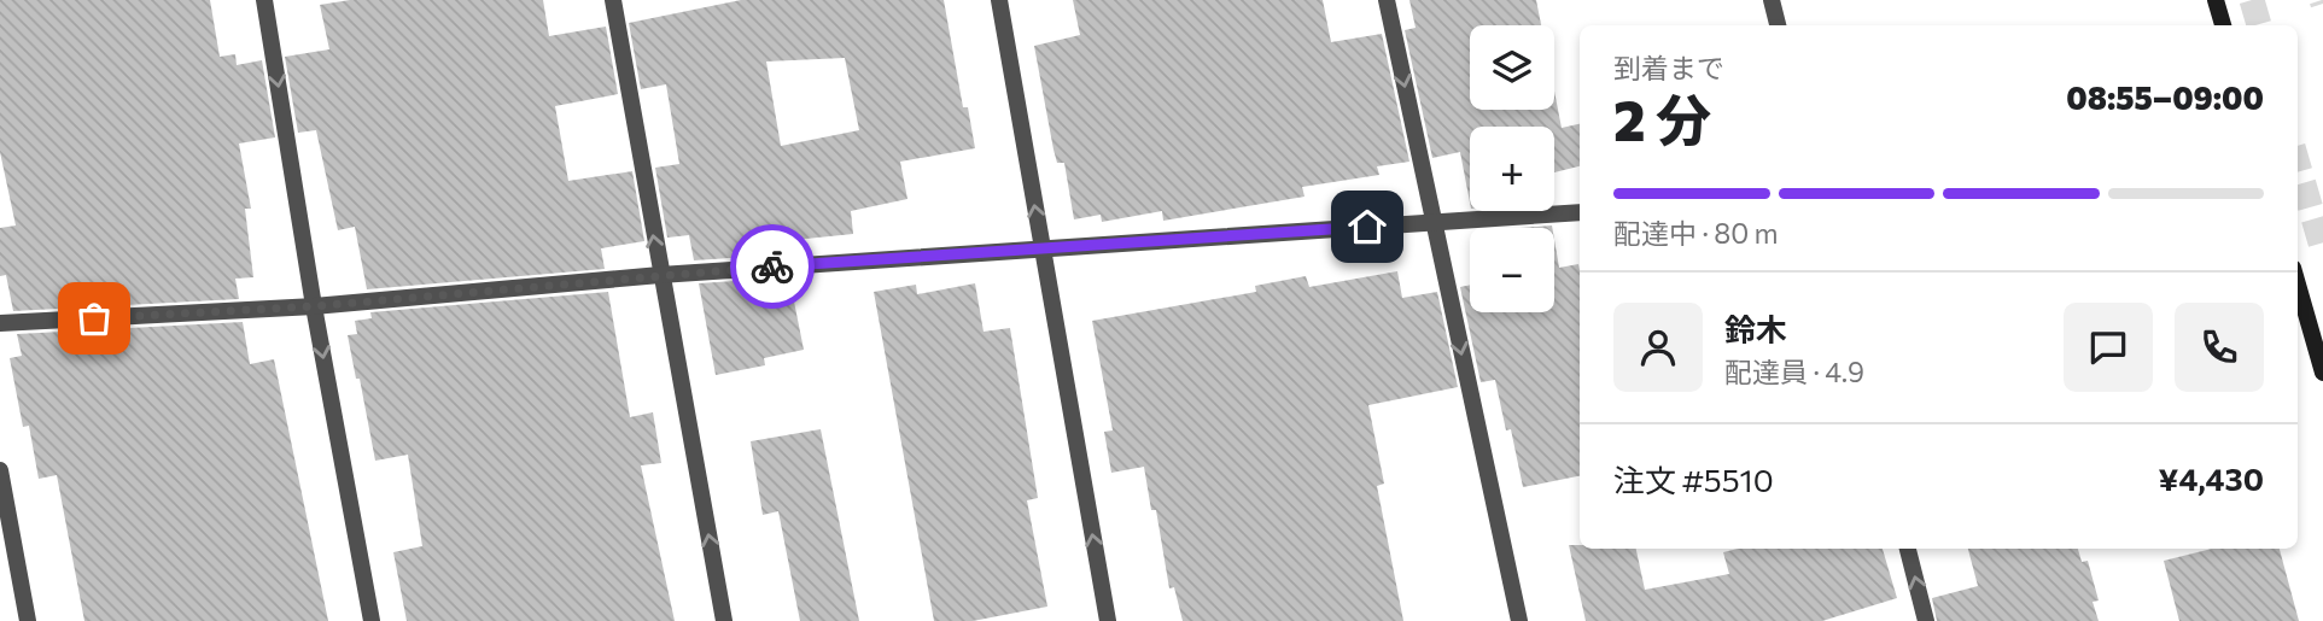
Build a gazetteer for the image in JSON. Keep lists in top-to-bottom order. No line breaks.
{"page":{"map_buttons":["+","−"],"heading":["2 分","到着まで","08:55–09:00"],"panel":["鈴木","配達員 · 4.9","注文 #5510","¥4,430"],"bar":"配達中 · 80 m"}}
